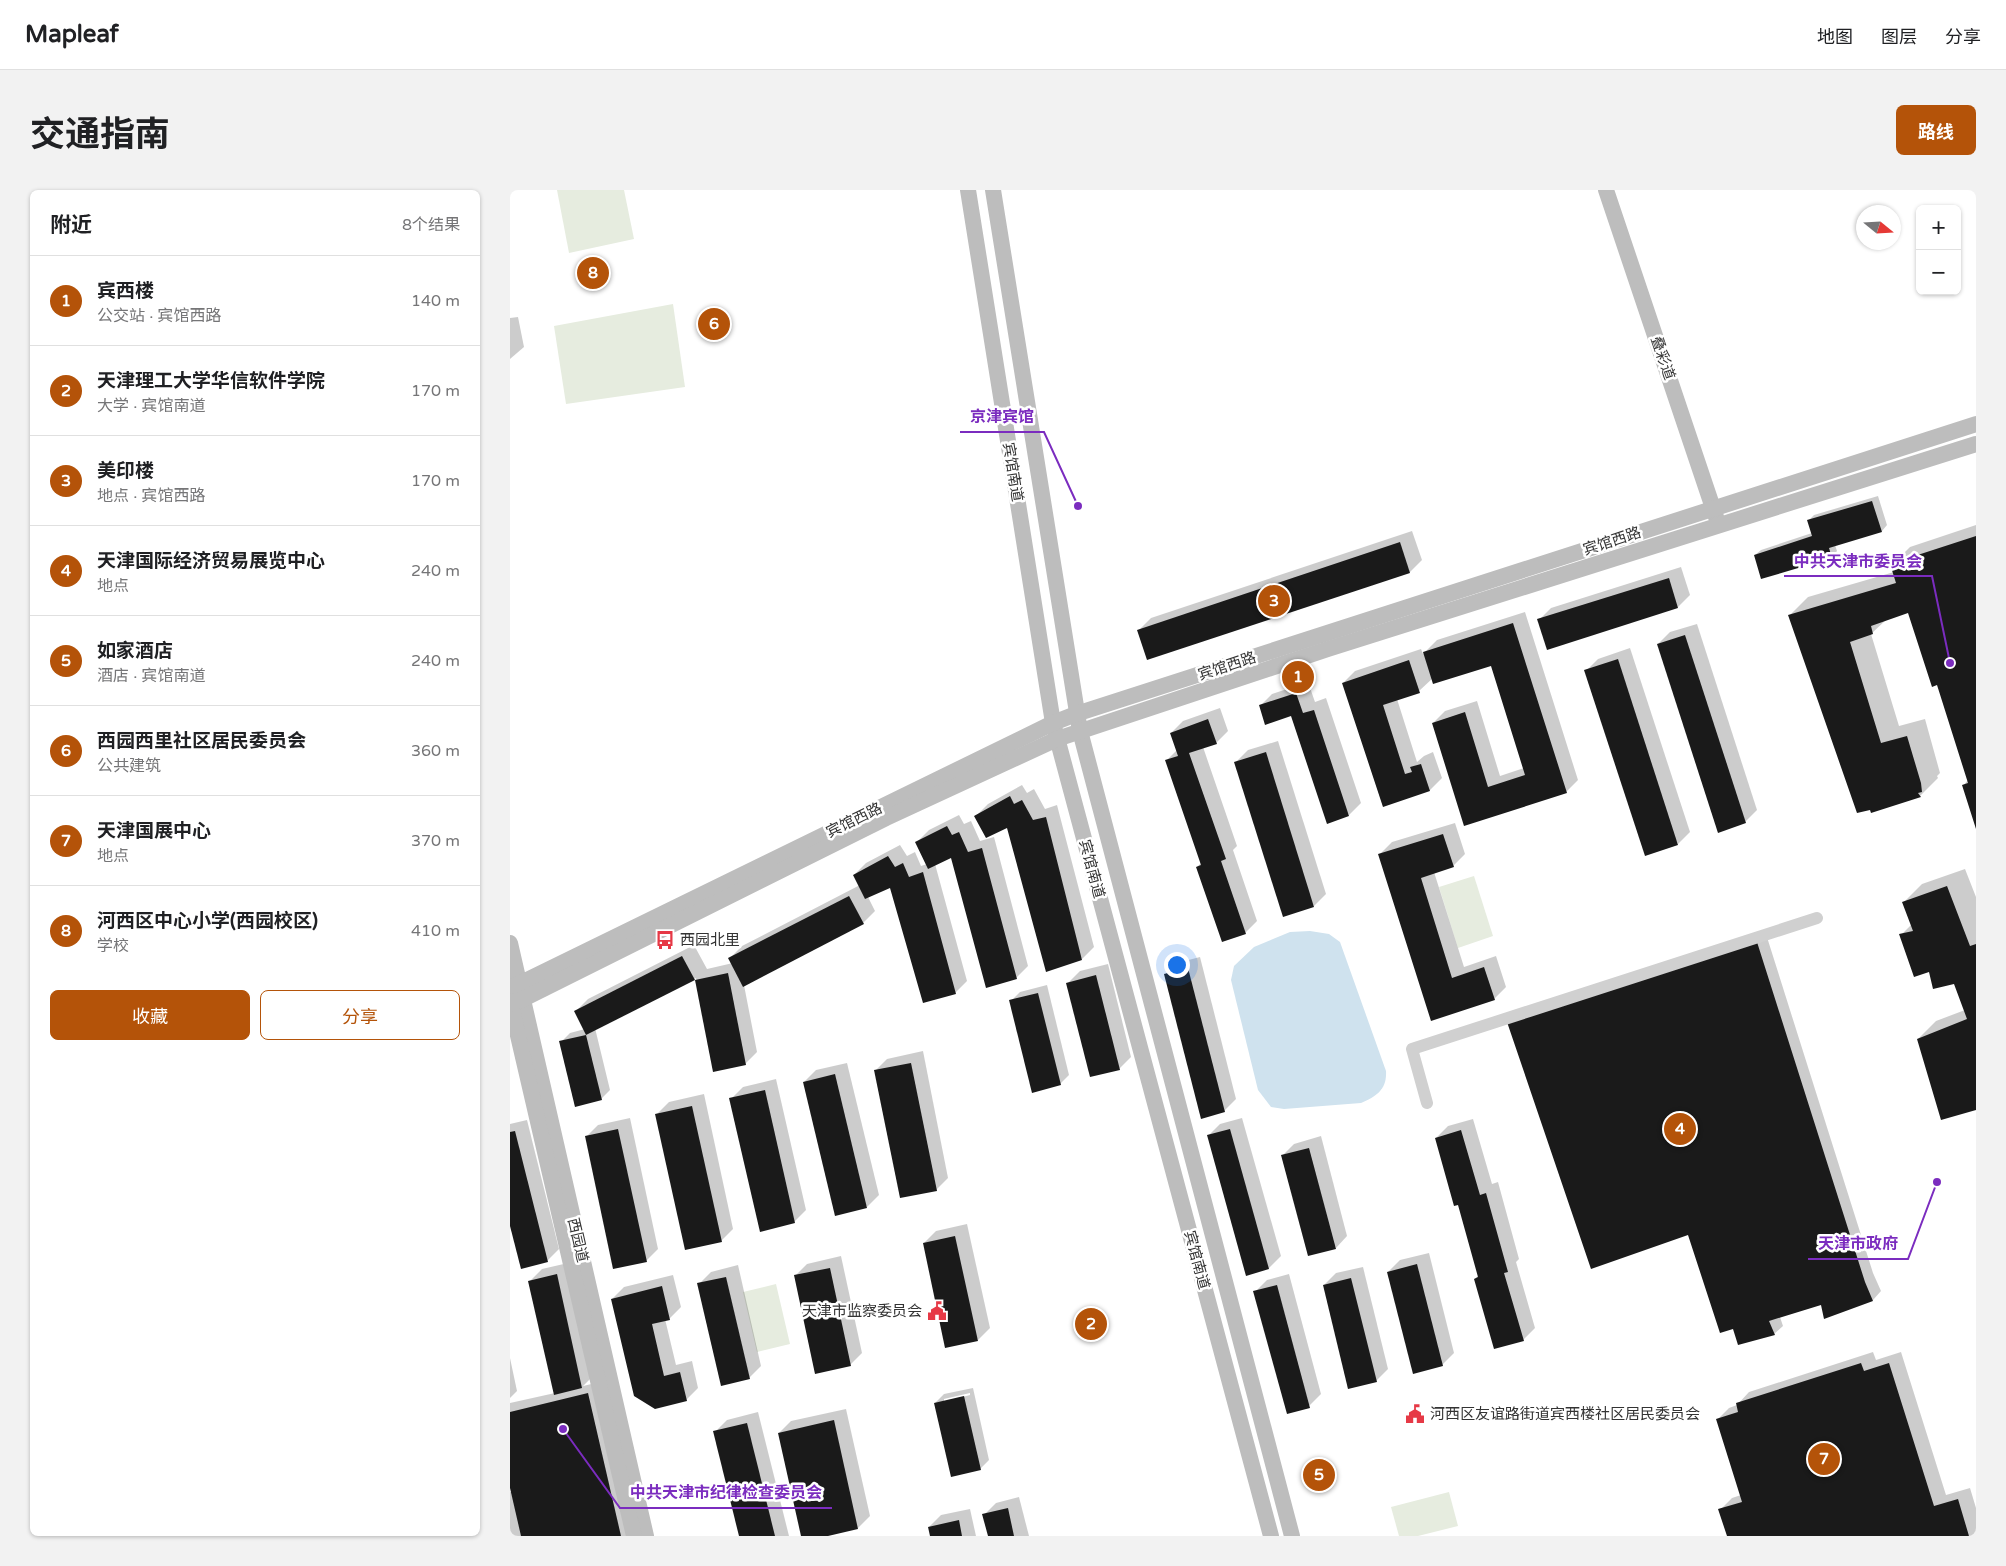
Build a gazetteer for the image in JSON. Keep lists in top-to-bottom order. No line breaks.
{"streets":{"main road":["叠彩道","宾馆南道","宾馆西路","西园道"]},"crossings":[["叠彩道","宾馆西路"],["宾馆南道","宾馆西路"]],"places":{"other":["京津宾馆","中共天津市委员会","天津市政府","中共天津市纪律检查委员会"],"bus stop":["西园北里"],"public building":["天津市监察委员会","河西区友谊路街道宾西楼社区居民委员会"]},"north":"right","page":{"header":"Mapleaf","nav":["地图","图层","分享"],"title":"交通指南","buttons":["路线",["收藏","分享"]],"heading":["附近","8个结果"],"map_buttons":["+","−"],"list":[{"mark":"1","name":"宾西楼","note":"公交站 · 宾馆西路","value":"140 m"},{"mark":"2","name":"天津理工大学华信软件学院","note":"大学 · 宾馆南道","value":"170 m"},{"mark":"3","name":"美印楼","note":"地点 · 宾馆西路","value":"170 m"},{"mark":"4","name":"天津国际经济贸易展览中心","note":"地点","value":"240 m"},{"mark":"5","name":"如家酒店","note":"酒店 · 宾馆南道","value":"240 m"},{"mark":"6","name":"西园西里社区居民委员会","note":"公共建筑","value":"360 m"},{"mark":"7","name":"天津国展中心","note":"地点","value":"370 m"},{"mark":"8","name":"河西区中心小学(西园校区)","note":"学校","value":"410 m"}],"pins":["8","6","3","1","4","2","7","5"]}}
